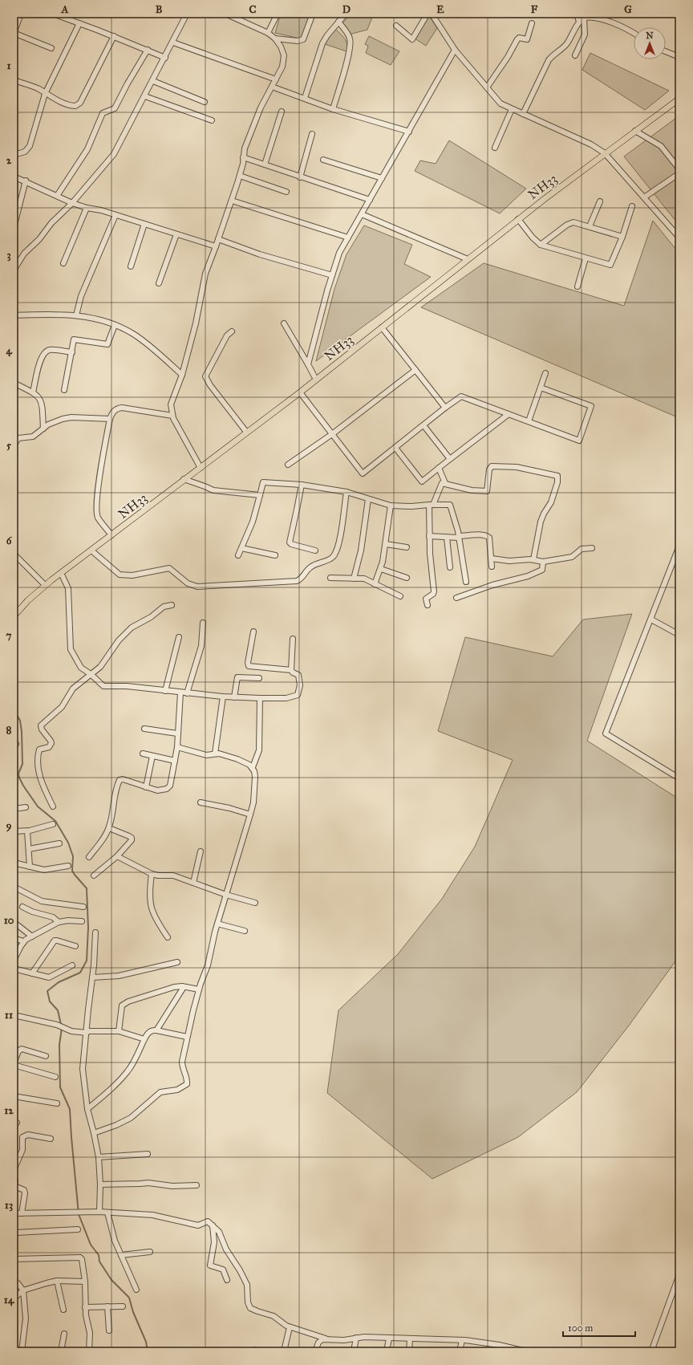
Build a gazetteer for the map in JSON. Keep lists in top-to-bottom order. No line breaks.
{"streets":{"main road":["NH33"]},"scale_bar":"100 m","north":"top","grid":{"columns":["A","B","C","D","E","F","G"],"rows":["1","2","3","4","5","6","7","8","9","10","11","12","13","14"]}}
